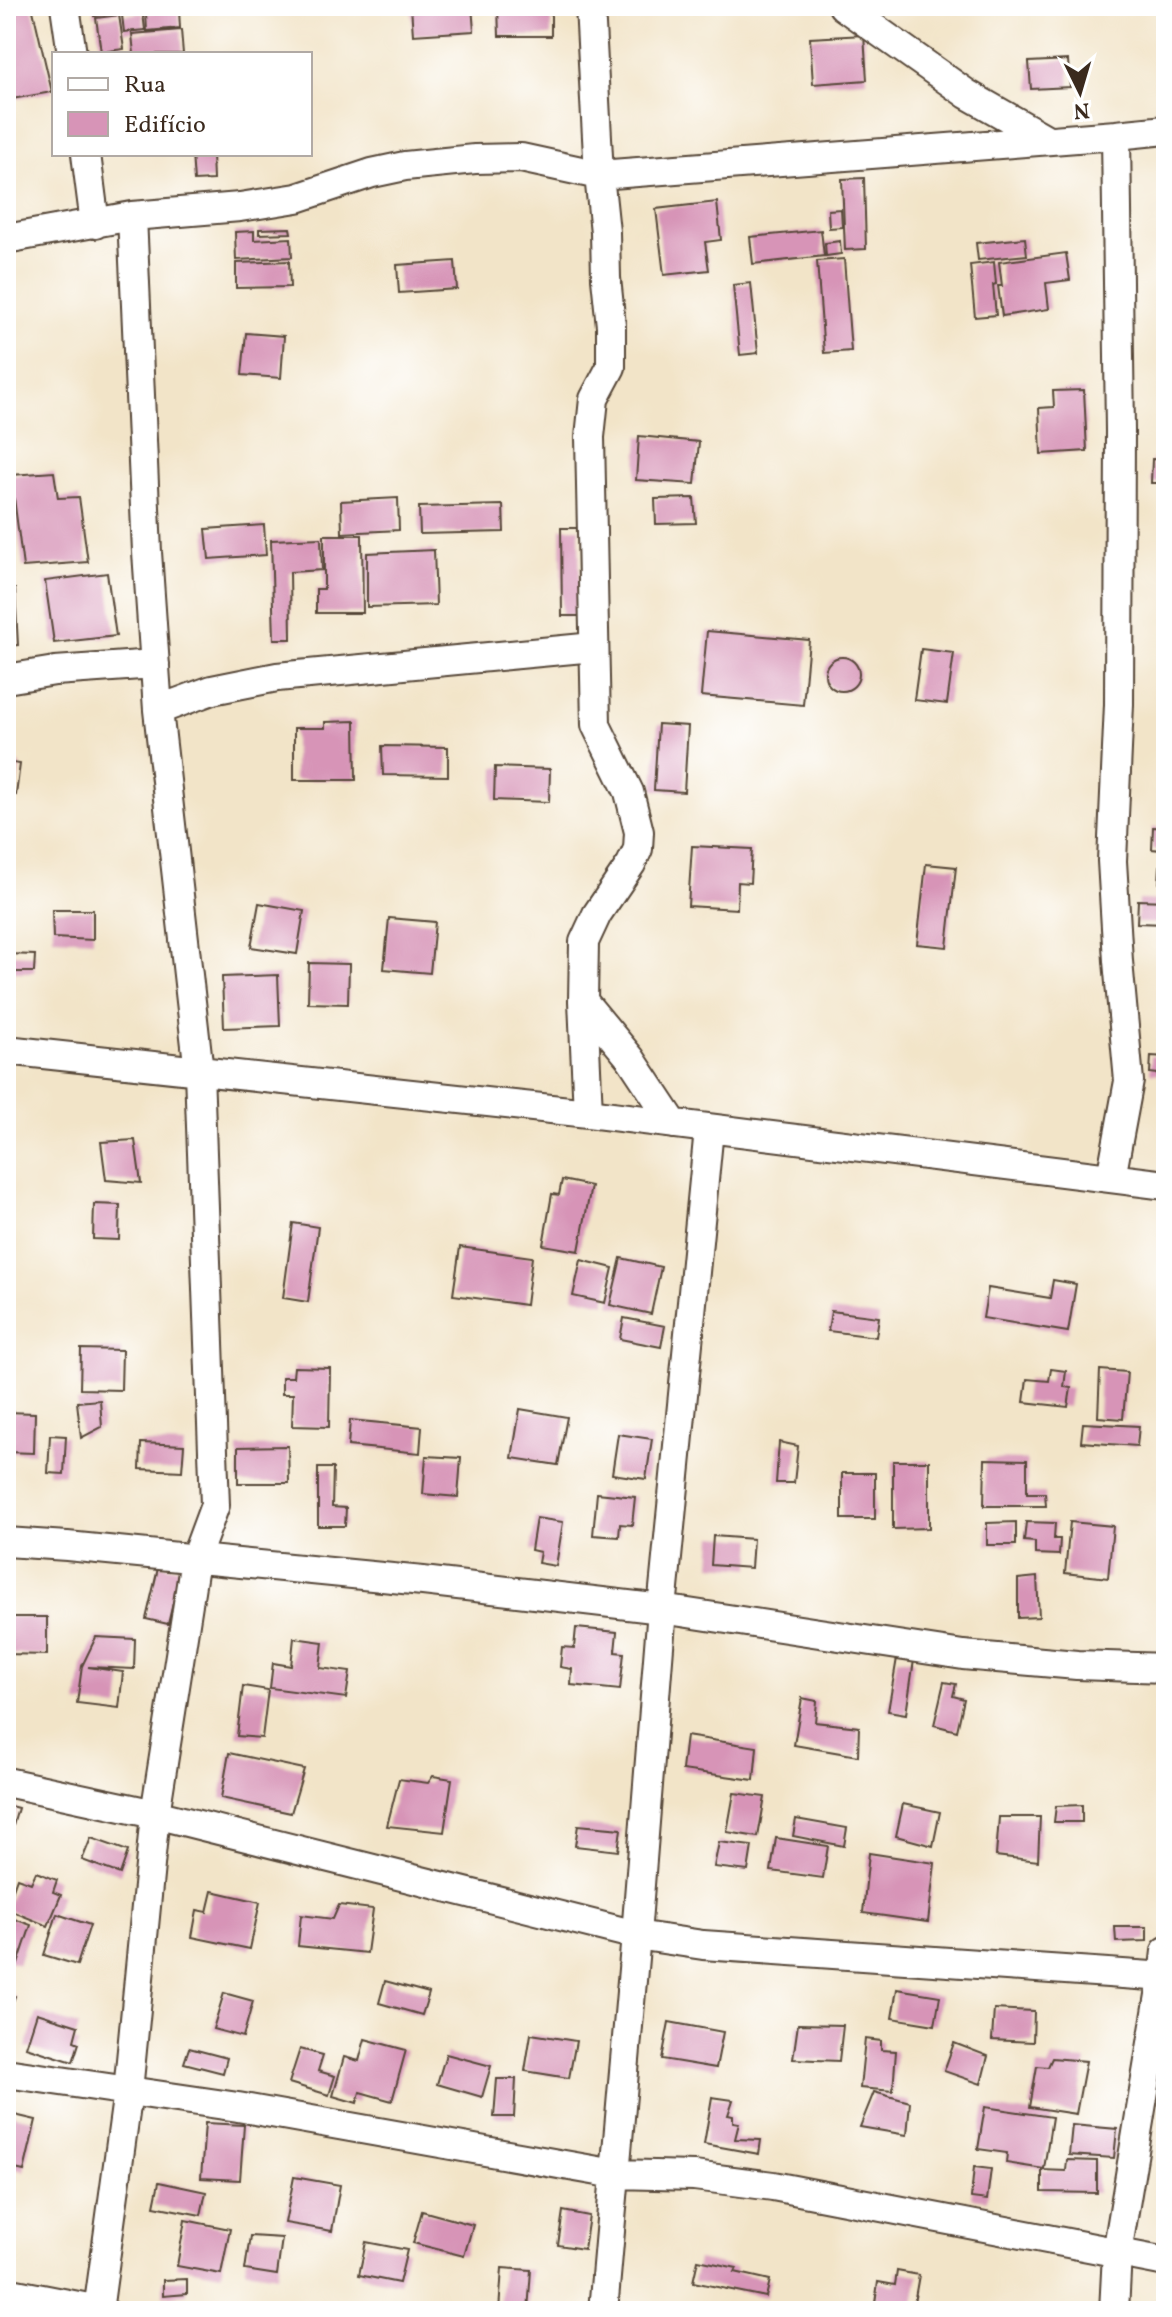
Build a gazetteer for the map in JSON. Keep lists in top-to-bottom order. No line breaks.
{"legend":["Rua","Edifício"],"north":"bottom"}
